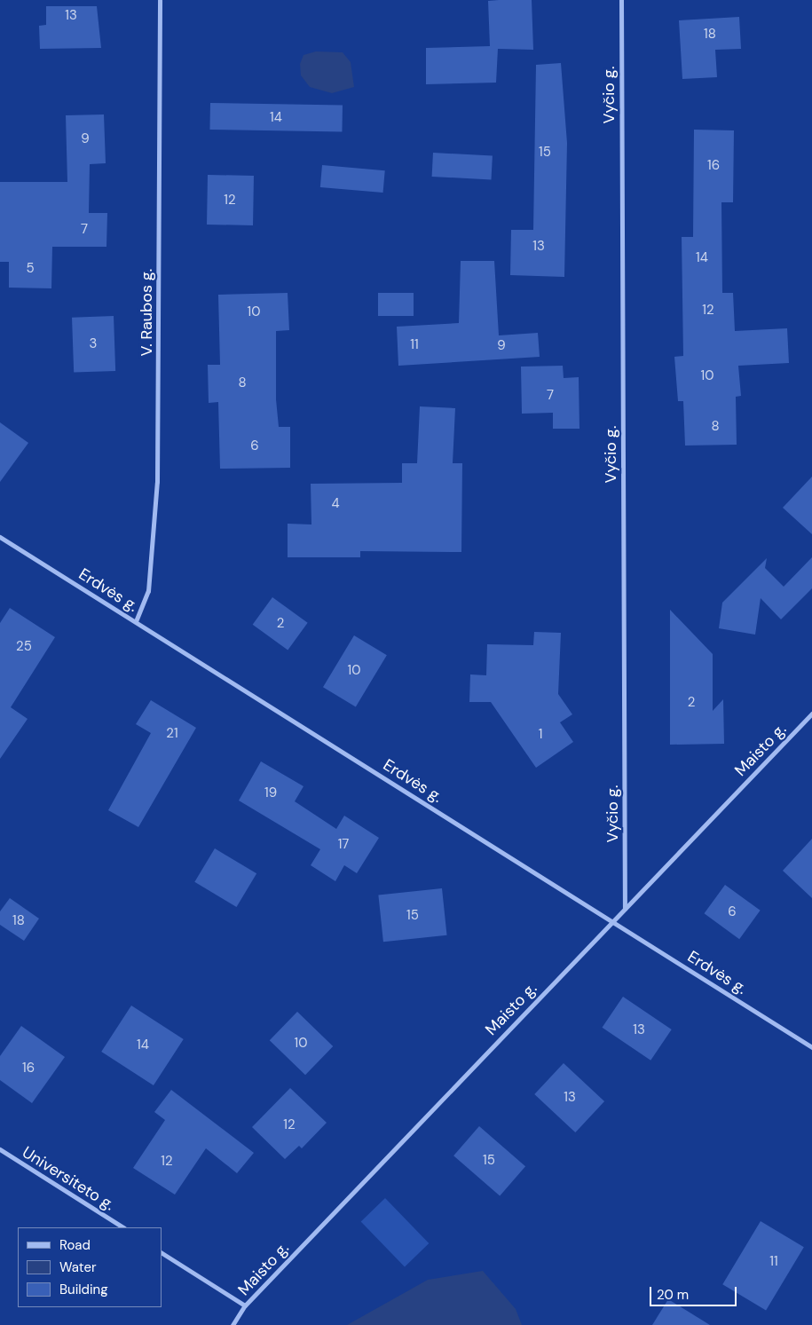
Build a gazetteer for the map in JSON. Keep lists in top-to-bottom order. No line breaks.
{"streets":{"street":["Vyčio g.","V. Raubos g.","Erdvės g.","Maisto g.","Universiteto g."]},"crossings":[["Vyčio g.","Maisto g."],["V. Raubos g.","Erdvės g."],["Erdvės g.","Maisto g."]],"house_numbers":["13","18","14","9","15","16","12","7","13","14","5","12","10","3","11","9","10","8","7","8","6","4","2","25","10","2","21","1","19","17","6","15","18","13","10","14","16","13","12","15","12","11"],"legend":["Road","Water","Building"],"scale_bar":"20 m"}
